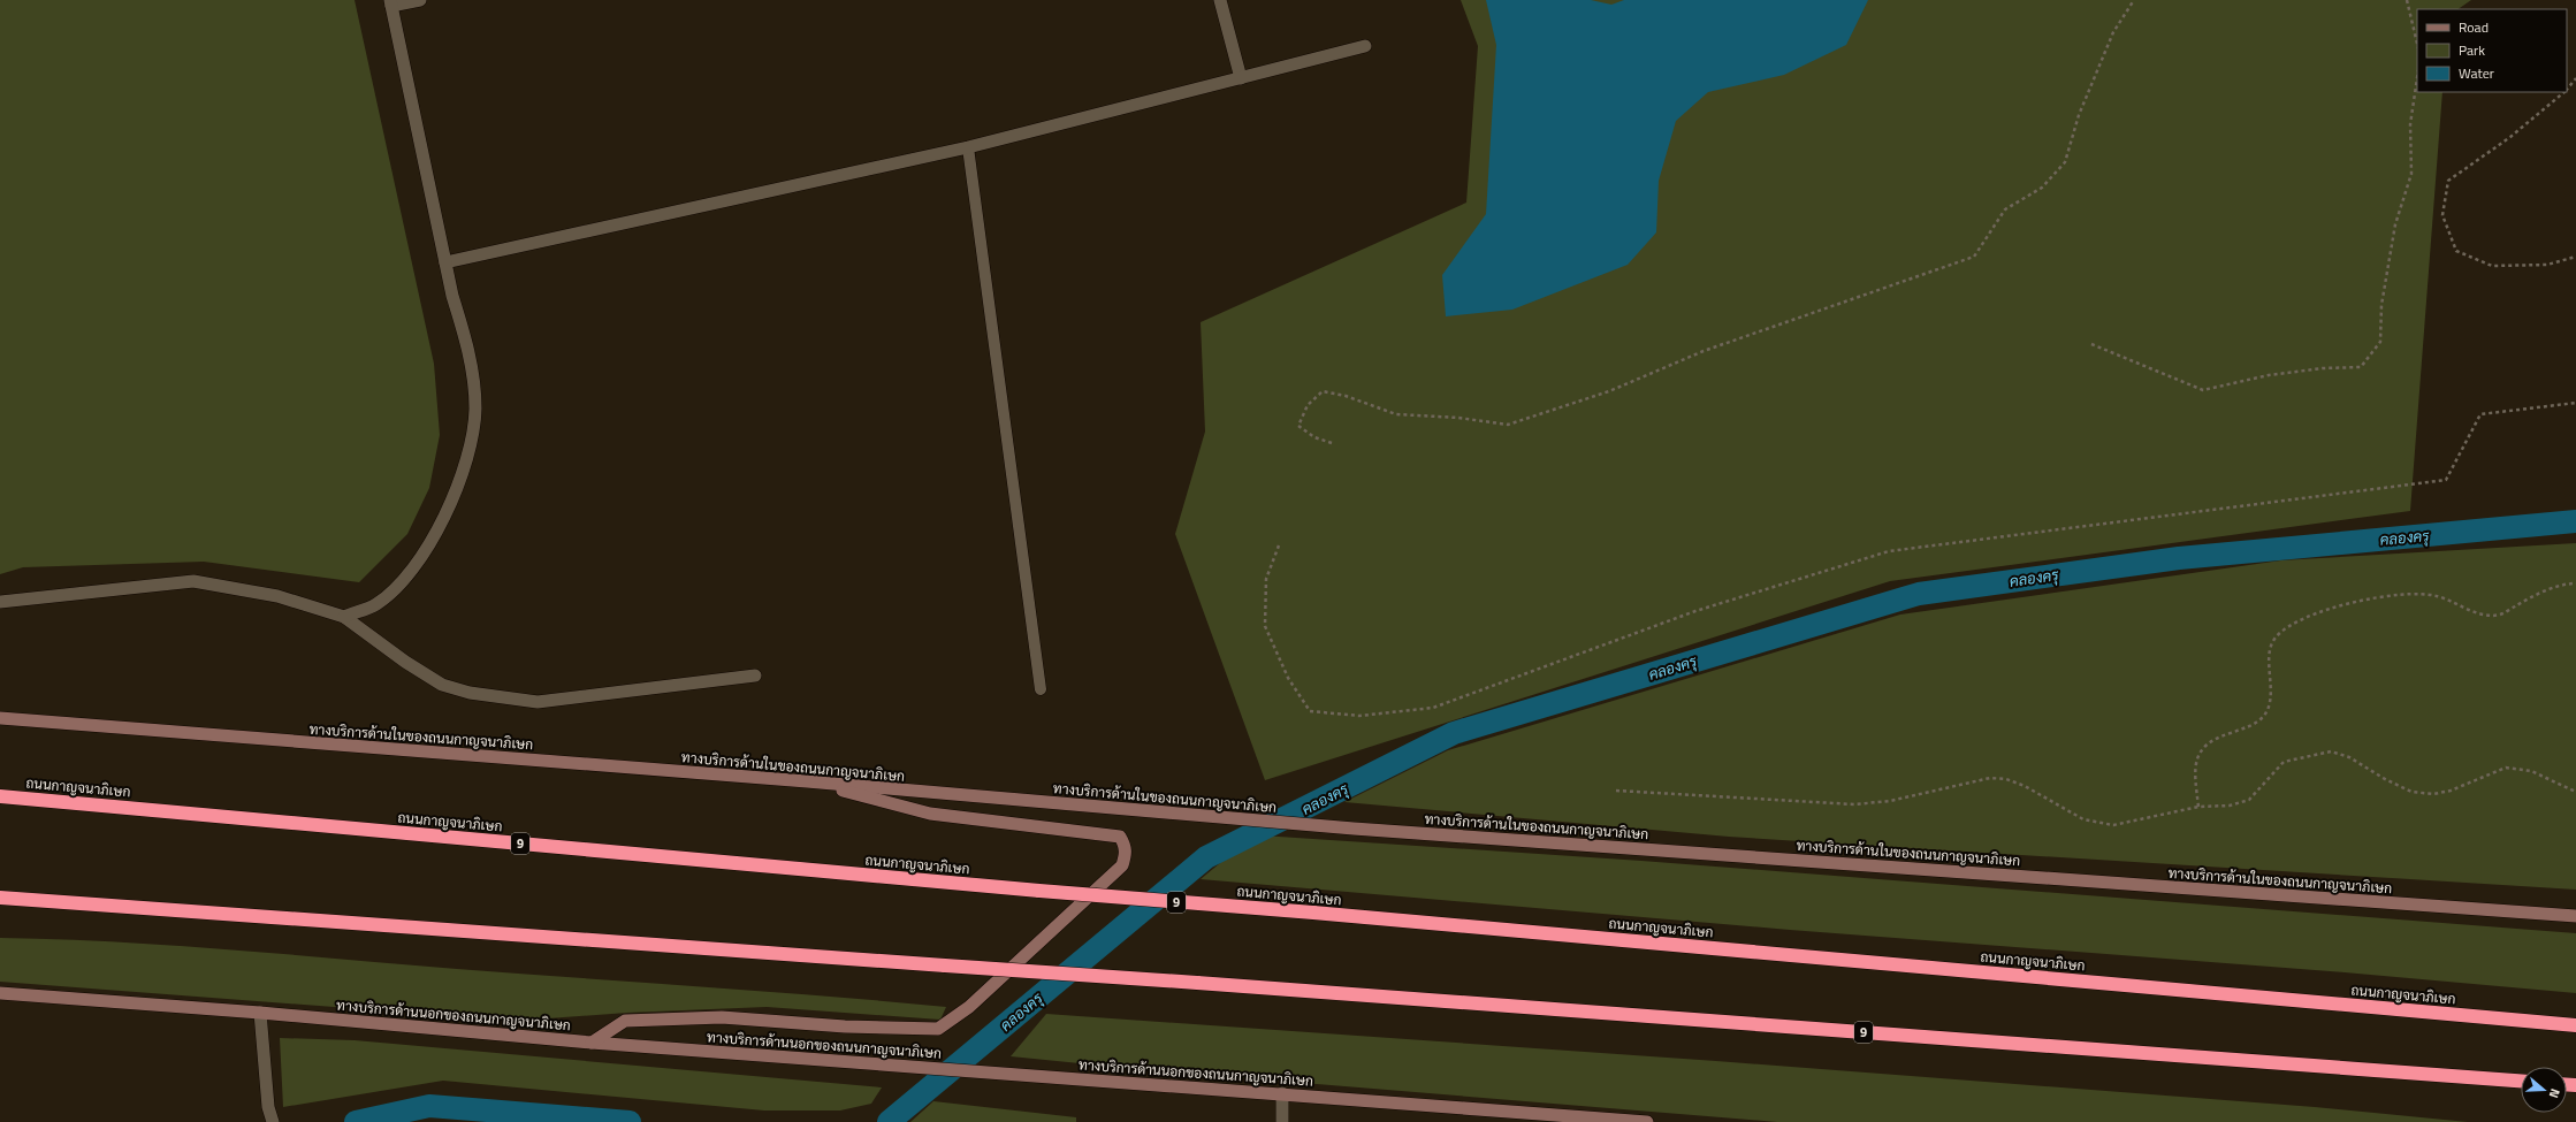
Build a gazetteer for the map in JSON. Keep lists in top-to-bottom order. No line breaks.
{"streets":{"highway":["ถนนกาญจนาภิเษก","9"],"main road":["ทางบริการด้านในของถนนกาญจนาภิเษก","ทางบริการด้านนอกของถนนกาญจนาภิเษก"]},"water":["คลองครุ"],"legend":["Road","Park","Water"],"north":"right"}
